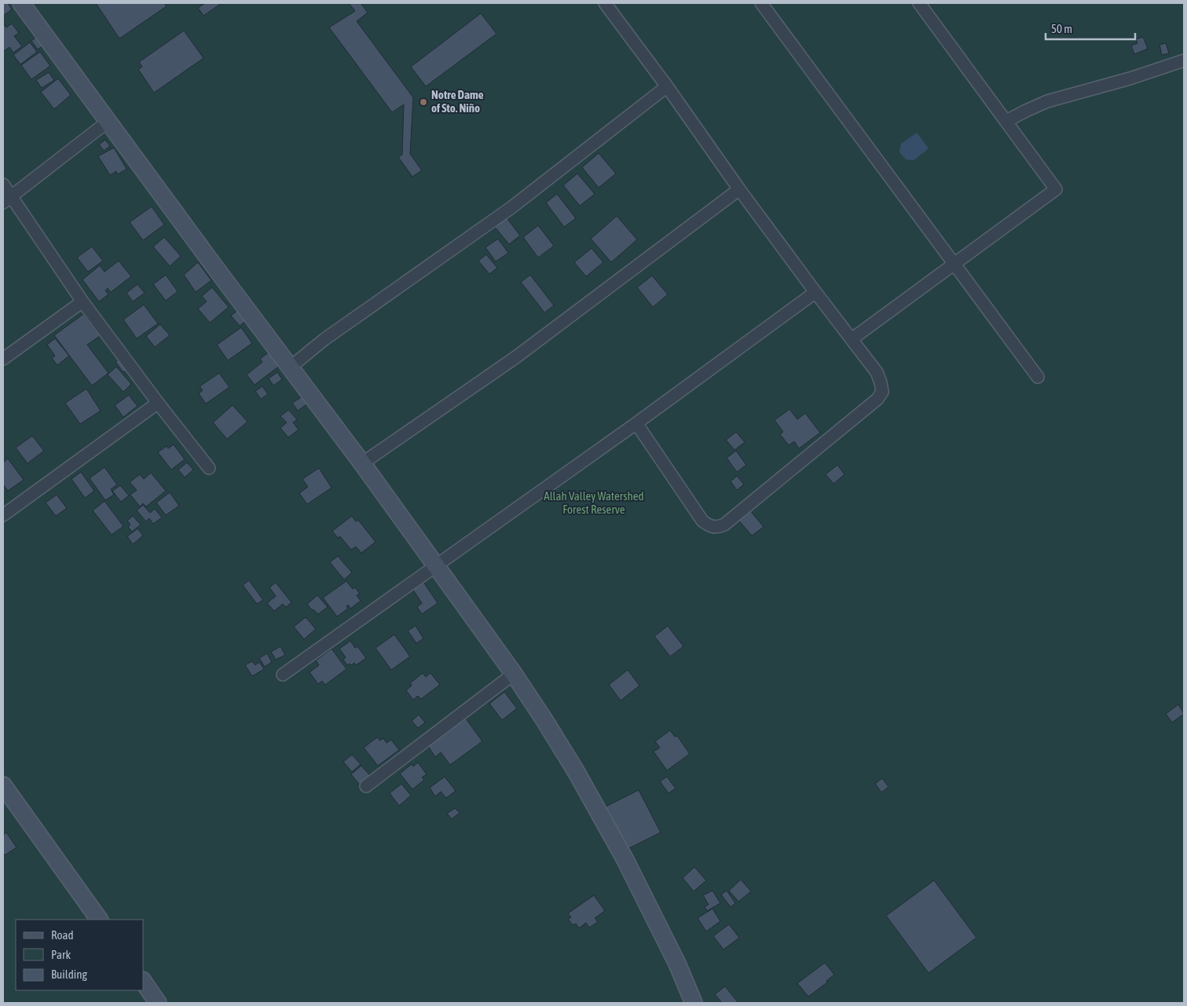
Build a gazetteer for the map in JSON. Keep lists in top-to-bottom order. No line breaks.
{"parks":["Allah Valley Watershed Forest Reserve"],"places":["Notre Dame of Sto. Niño"],"legend":["Road","Park","Building"],"scale_bar":"50 m"}
